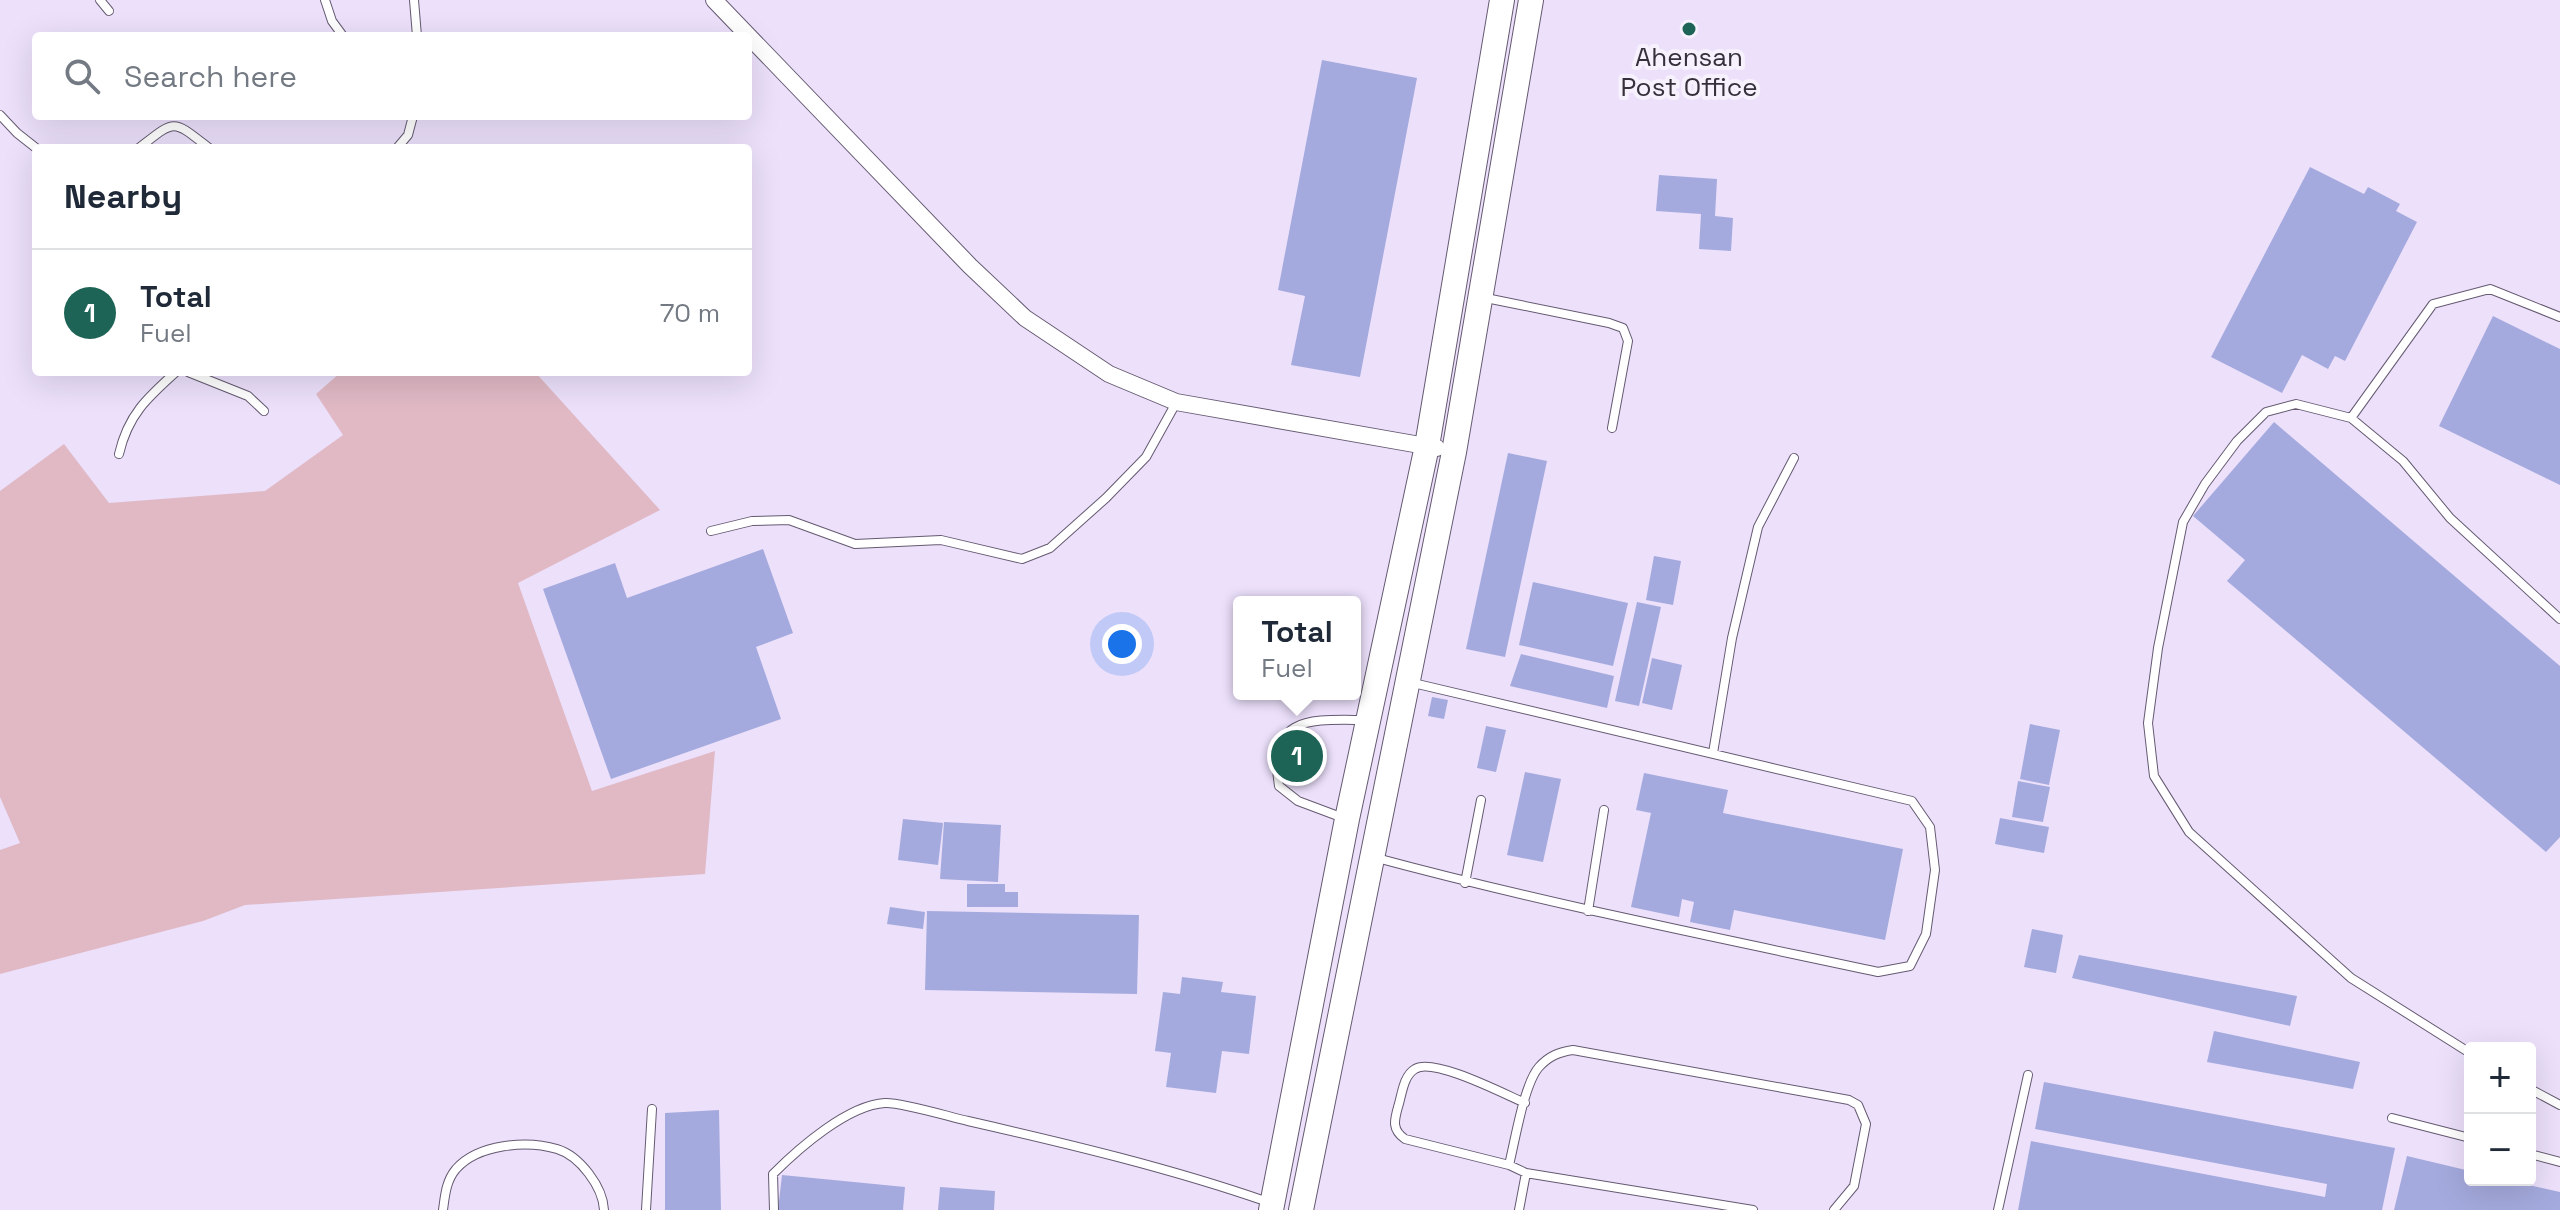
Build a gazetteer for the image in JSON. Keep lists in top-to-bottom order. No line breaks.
{"places":["Ahensan Post Office"],"page":{"search":"Search here","heading":"Nearby","list":[{"mark":"1","name":"Total","note":"Fuel","value":"70 m"}],"popup":["Total","Fuel"],"pins":"1","map_buttons":["+","−"]}}
